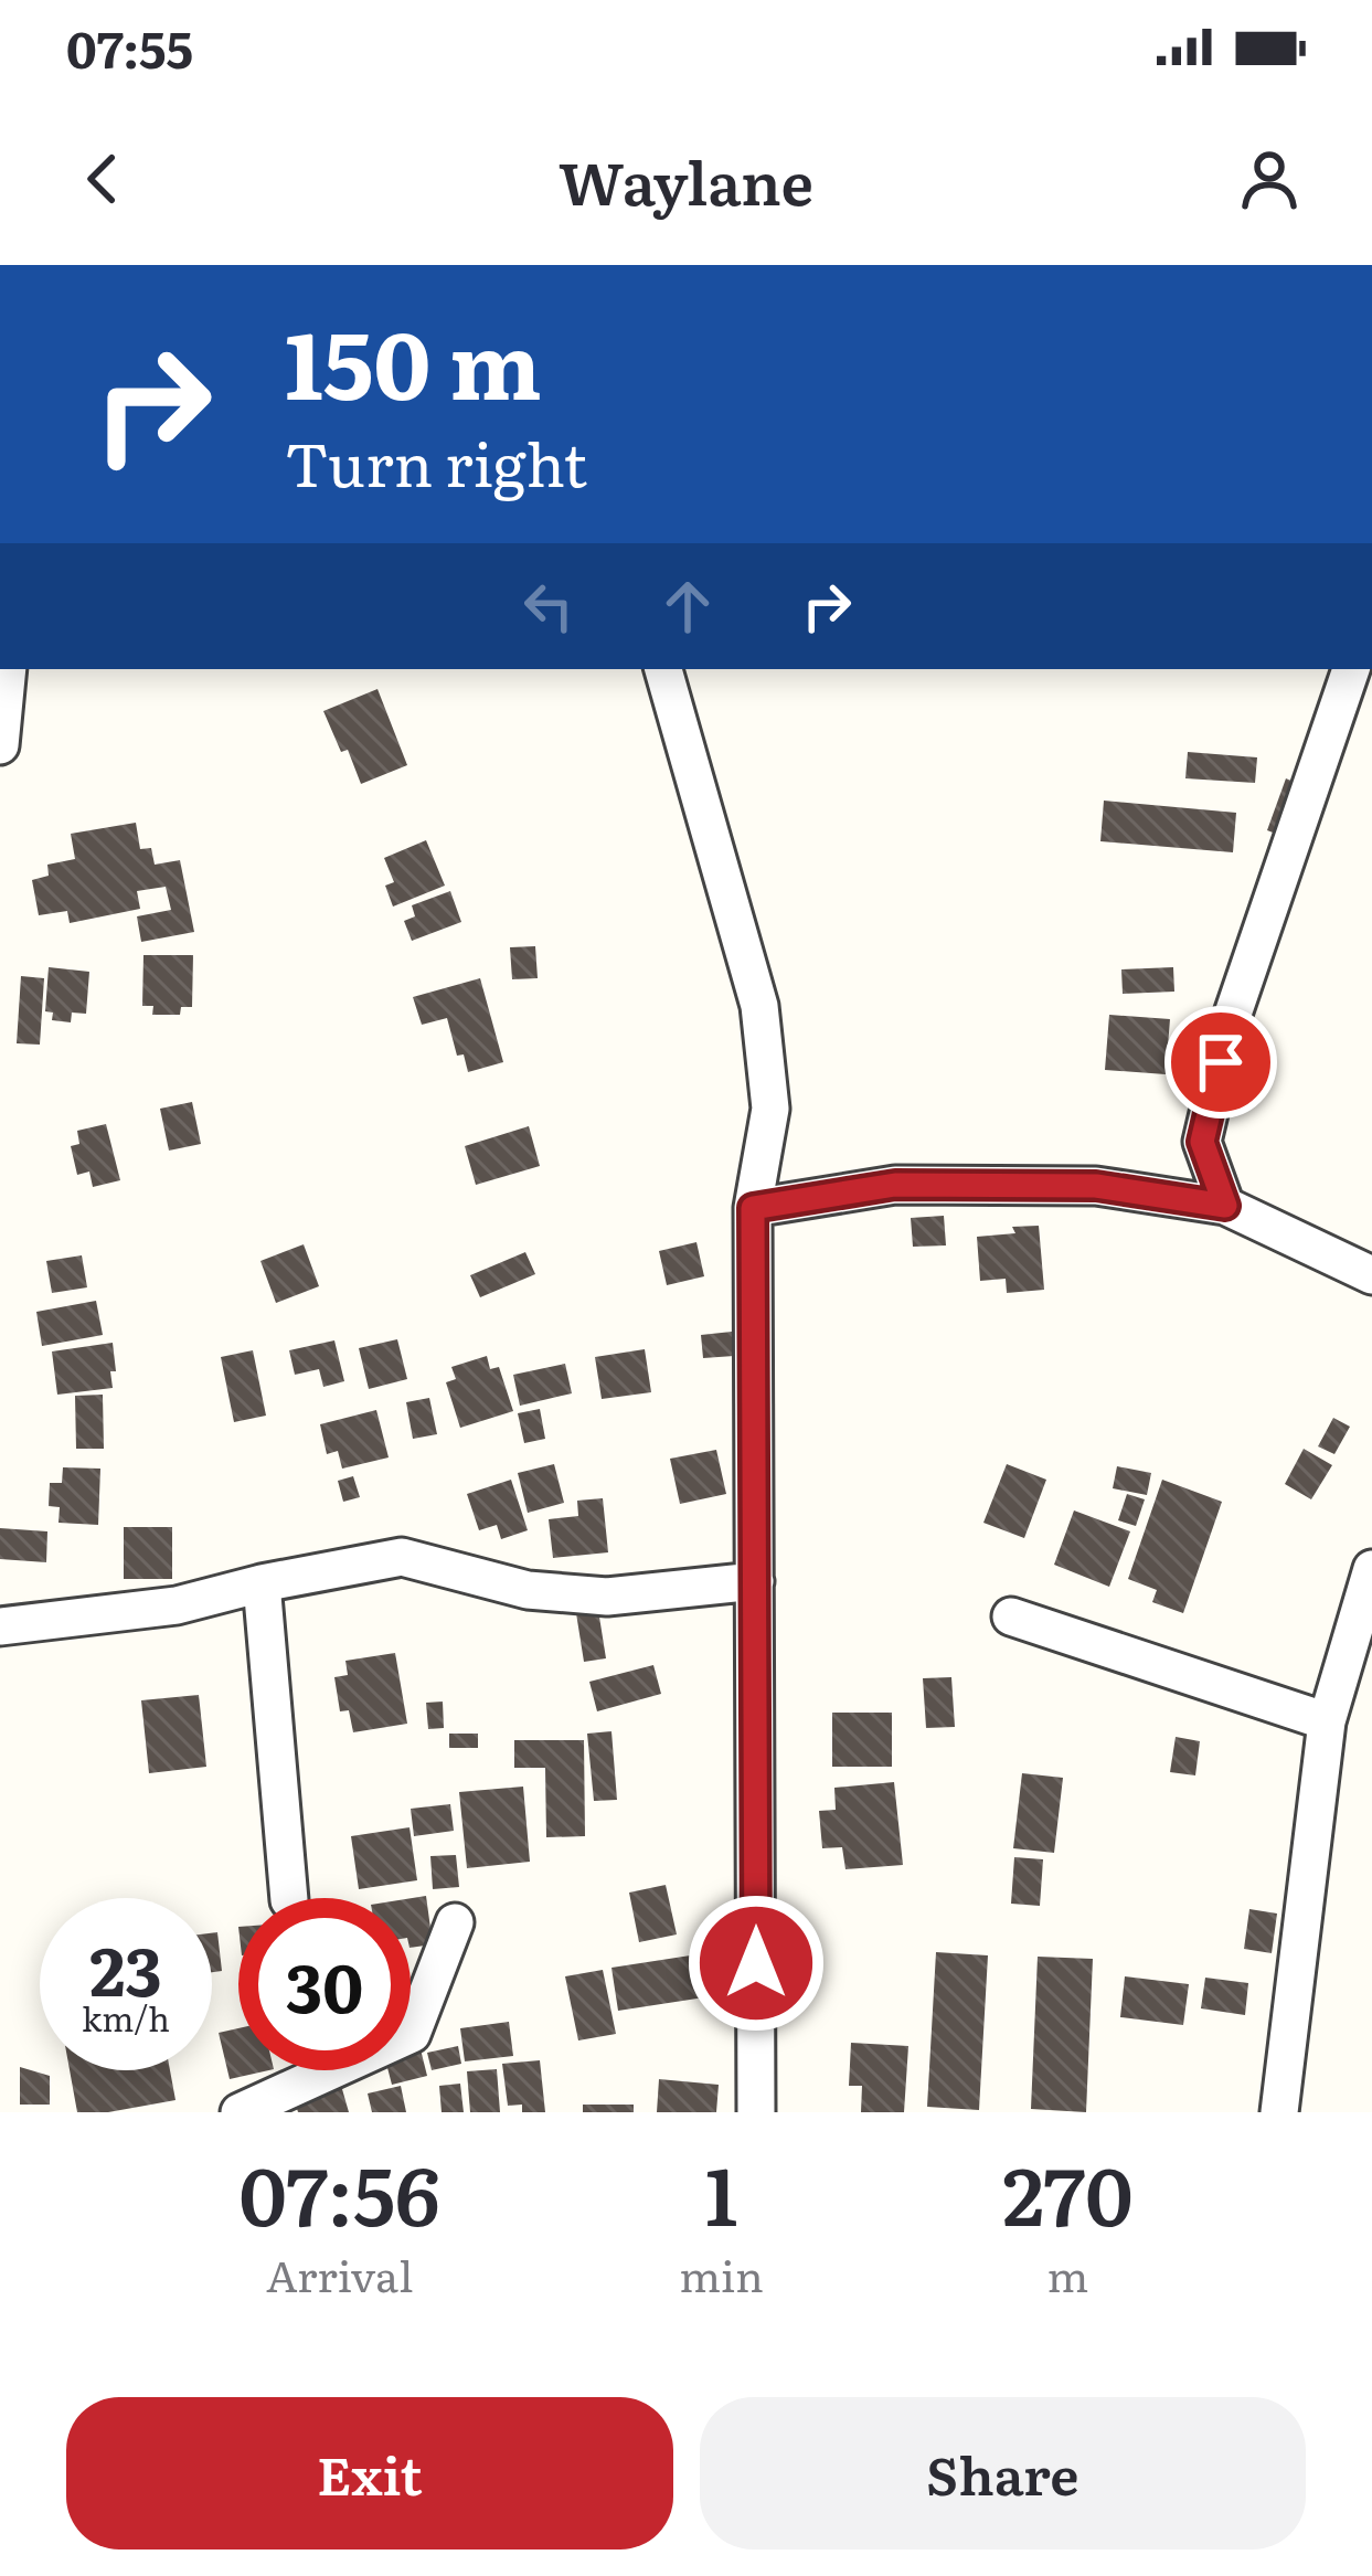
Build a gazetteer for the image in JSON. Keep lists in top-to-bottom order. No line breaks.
{"page":{"status":"07:55","header":"Waylane","turn":["150 m","Turn right"],"speed":"23 km/h","limit":"30","eta":["07:56","Arrival","1","min","270","m"],"buttons":["Exit","Share"]}}
